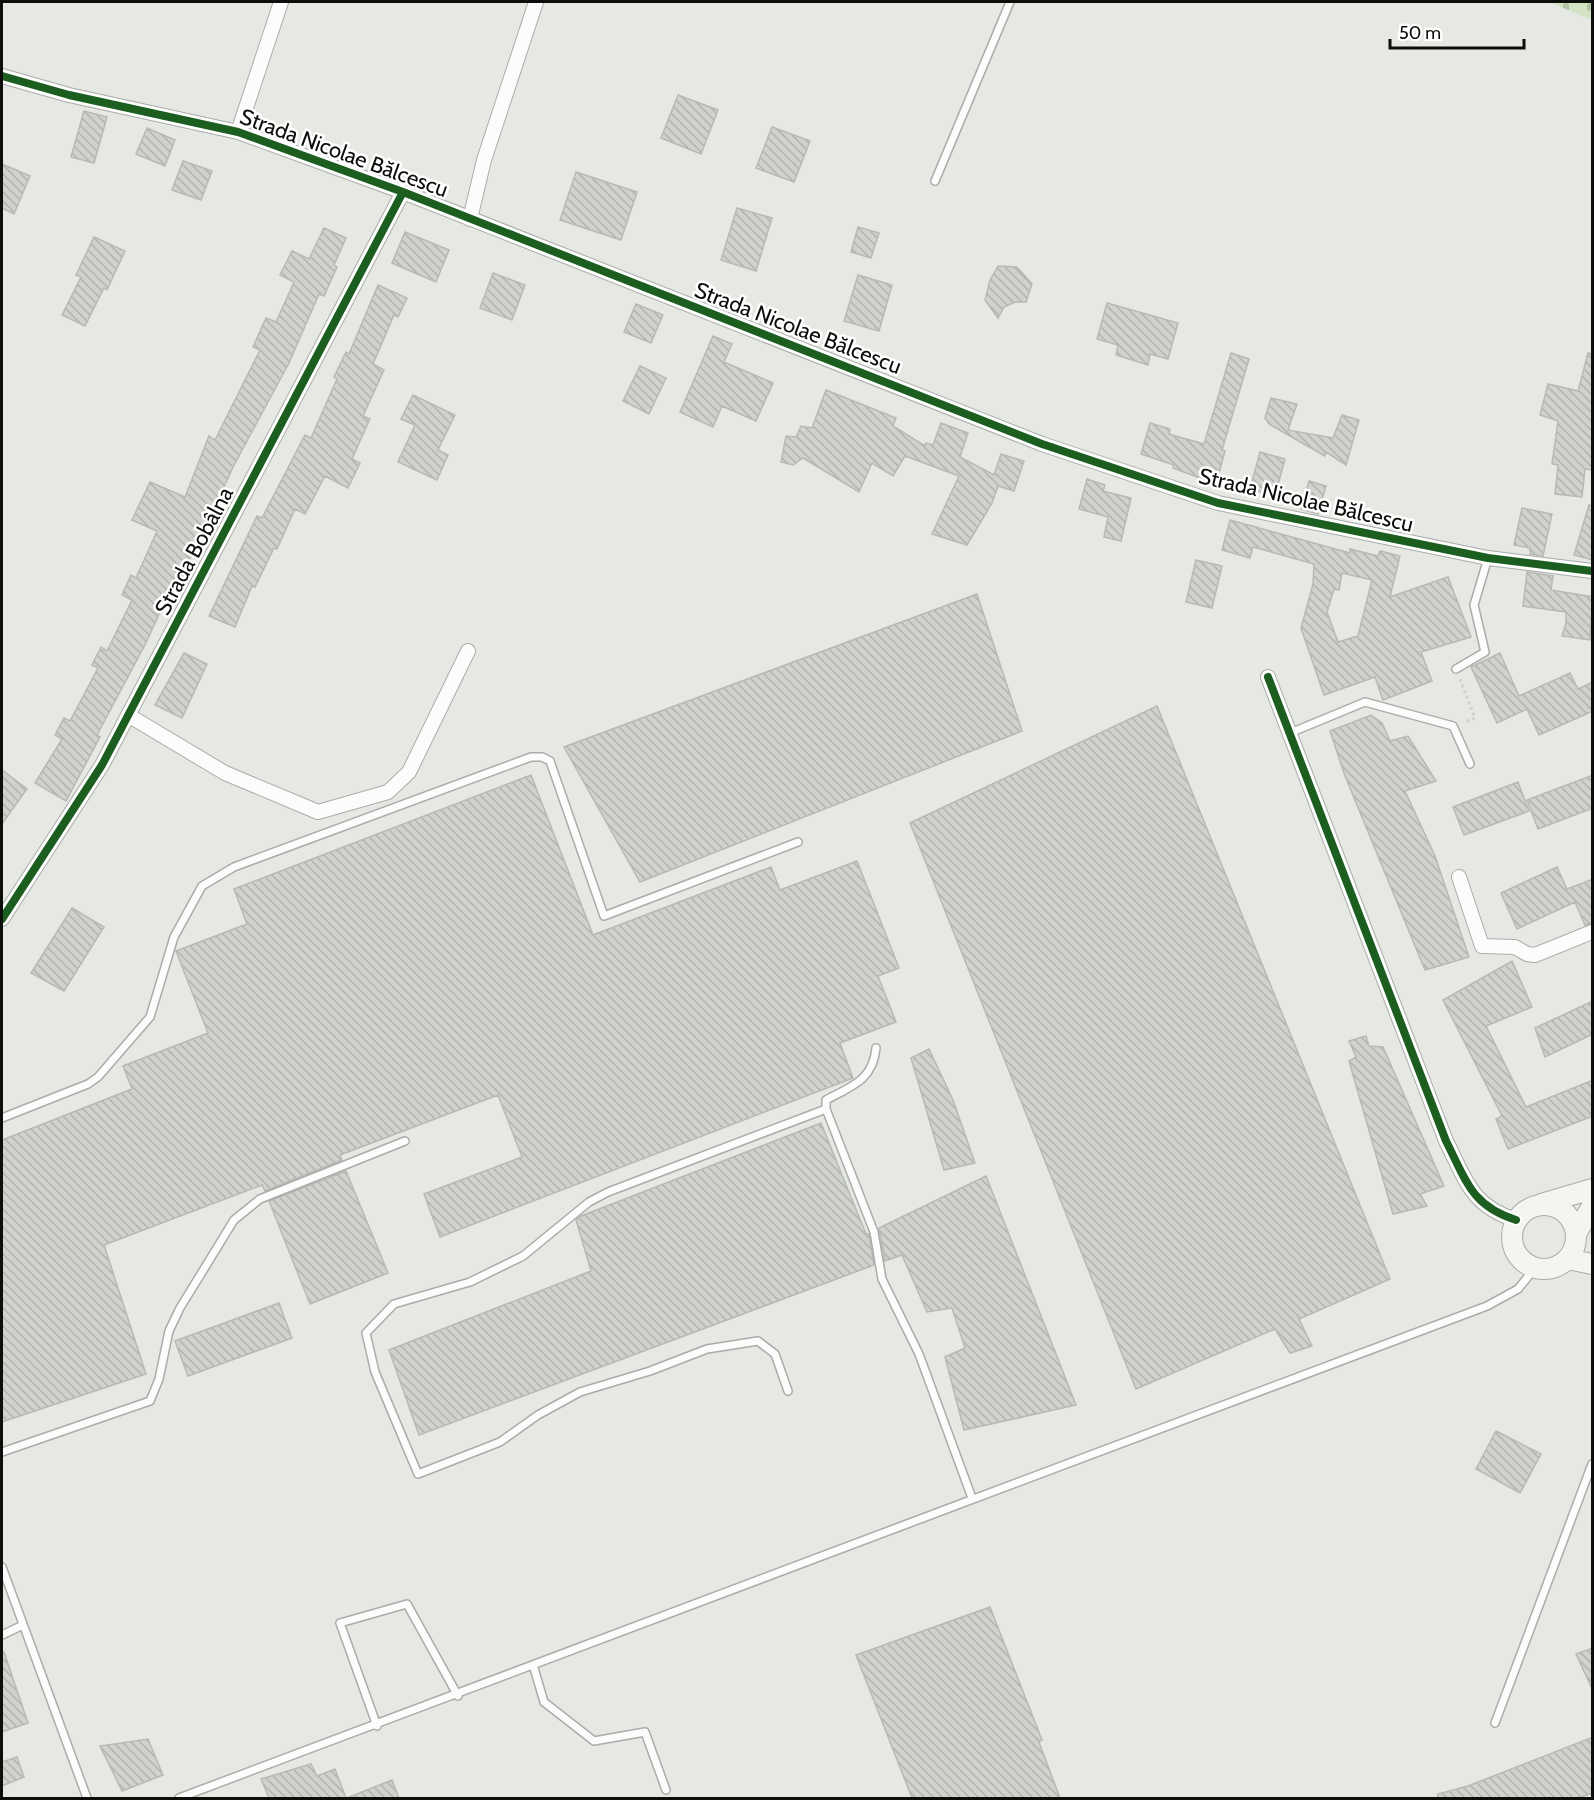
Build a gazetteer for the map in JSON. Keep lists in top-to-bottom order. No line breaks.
{"streets":{"street":["Strada Nicolae Bălcescu","Strada Bobâlna"]},"crossings":[["Strada Nicolae Bălcescu","Strada Bobâlna"]],"scale_bar":"50 m"}
